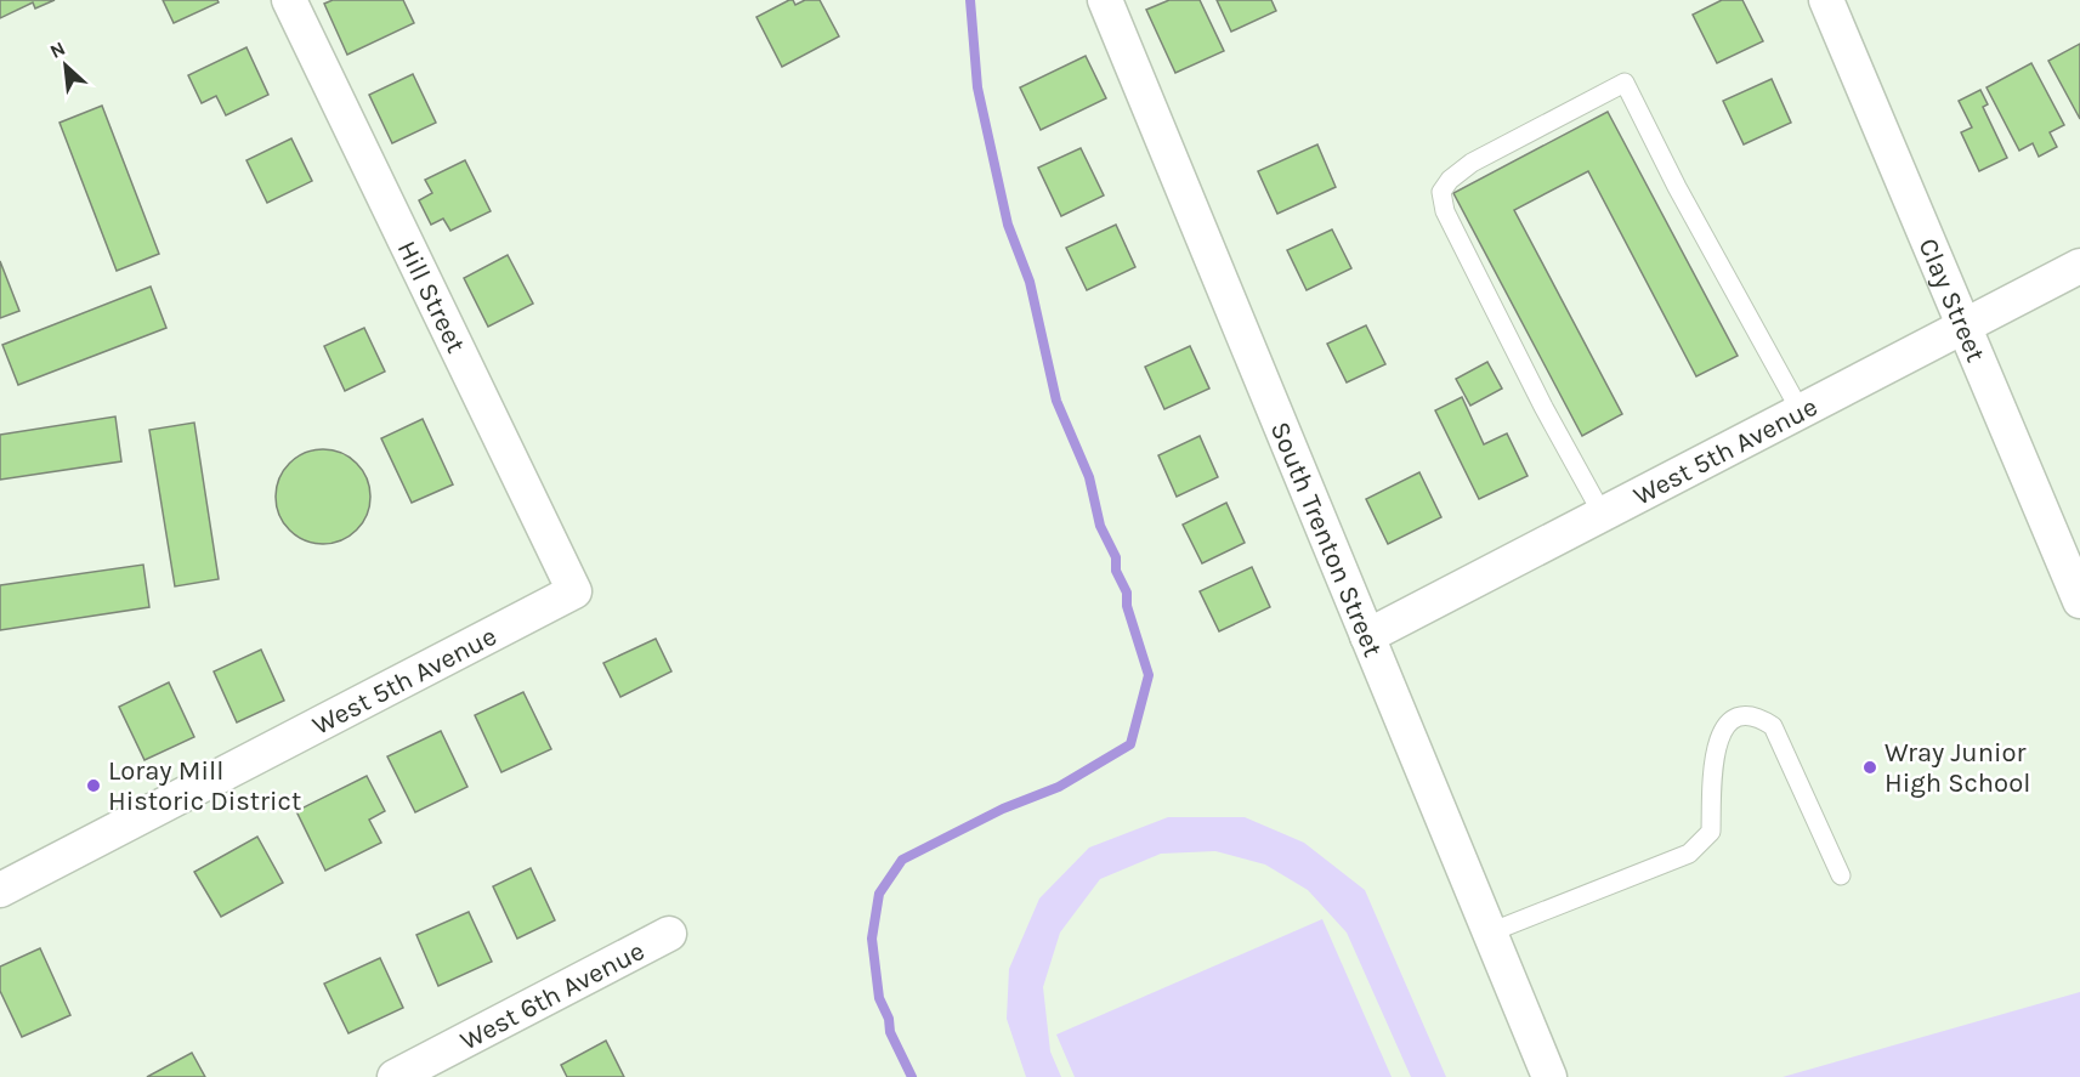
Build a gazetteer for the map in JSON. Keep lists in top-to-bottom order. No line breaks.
{"streets":{"street":["Hill Street","Clay Street","West 5th Avenue","South Trenton Street","West 6th Avenue"]},"crossings":[["Hill Street","West 5th Avenue"],["Clay Street","West 5th Avenue"],["West 5th Avenue","South Trenton Street"]],"places":["Wray Junior High School","Loray Mill Historic District"],"north":"top left"}
